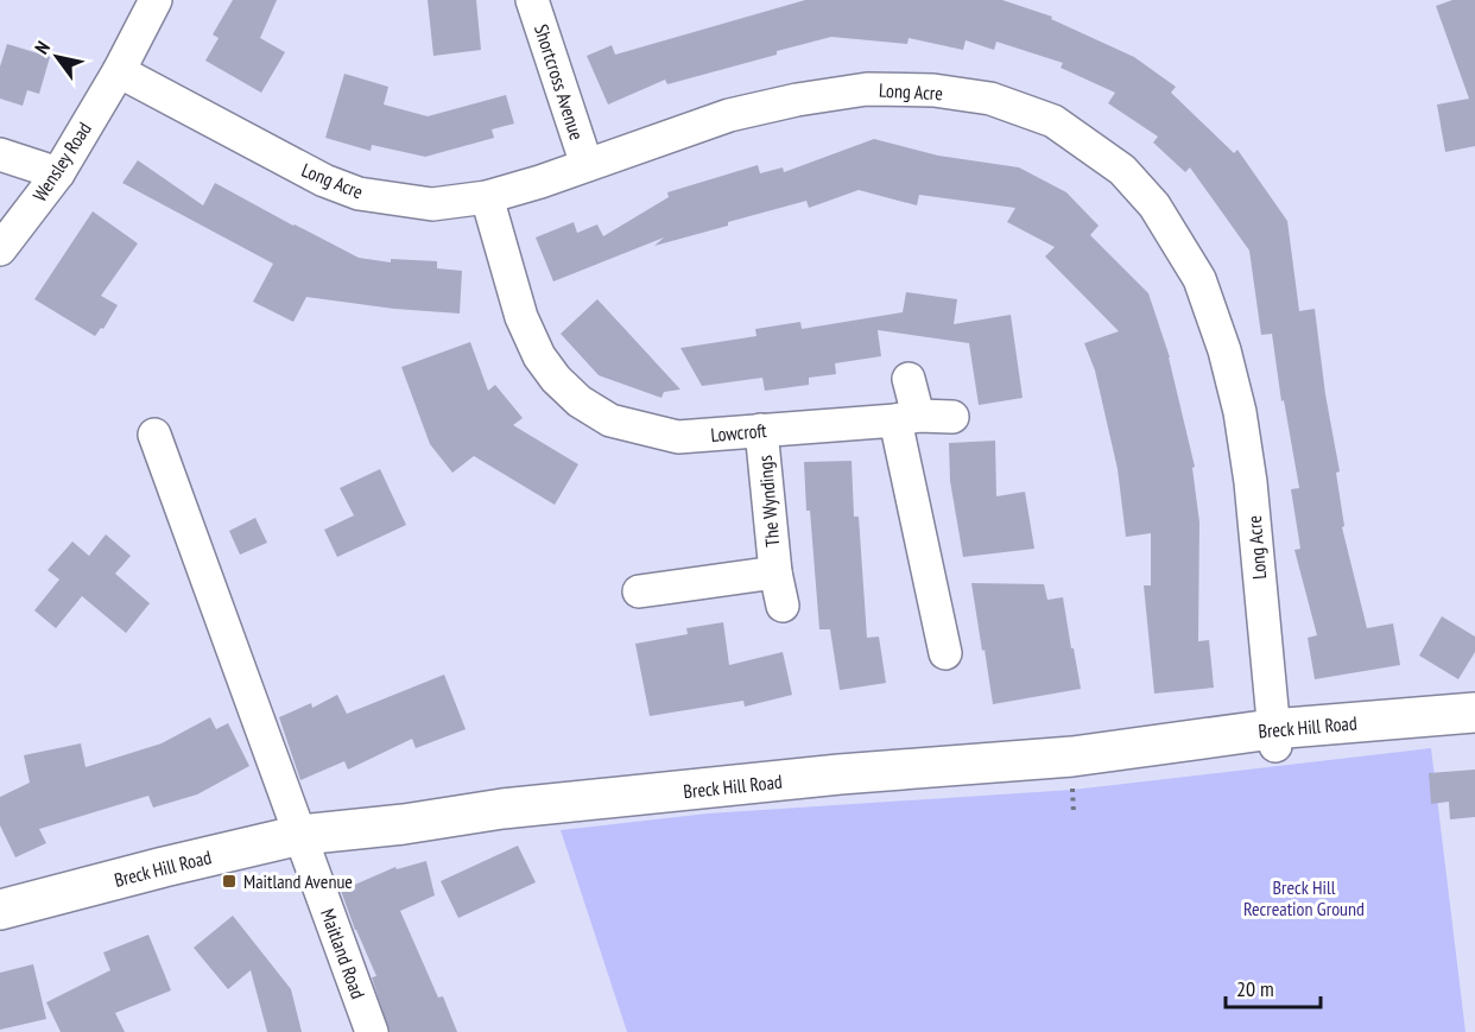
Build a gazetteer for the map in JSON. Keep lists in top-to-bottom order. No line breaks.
{"streets":{"street":["Shortcross Avenue","Long Acre","Wensley Road","Lowcroft","The Wyndings","Breck Hill Road","Maitland Road"]},"crossings":[["Shortcross Avenue","Long Acre"],["Long Acre","Wensley Road"],["Long Acre","Lowcroft"],["Long Acre","Breck Hill Road"],["Lowcroft","The Wyndings"],["Breck Hill Road","Maitland Road"]],"parks":["Breck Hill Recreation Ground"],"places":{"transit":["Maitland Avenue"]},"scale_bar":"20 m","north":"top left"}
